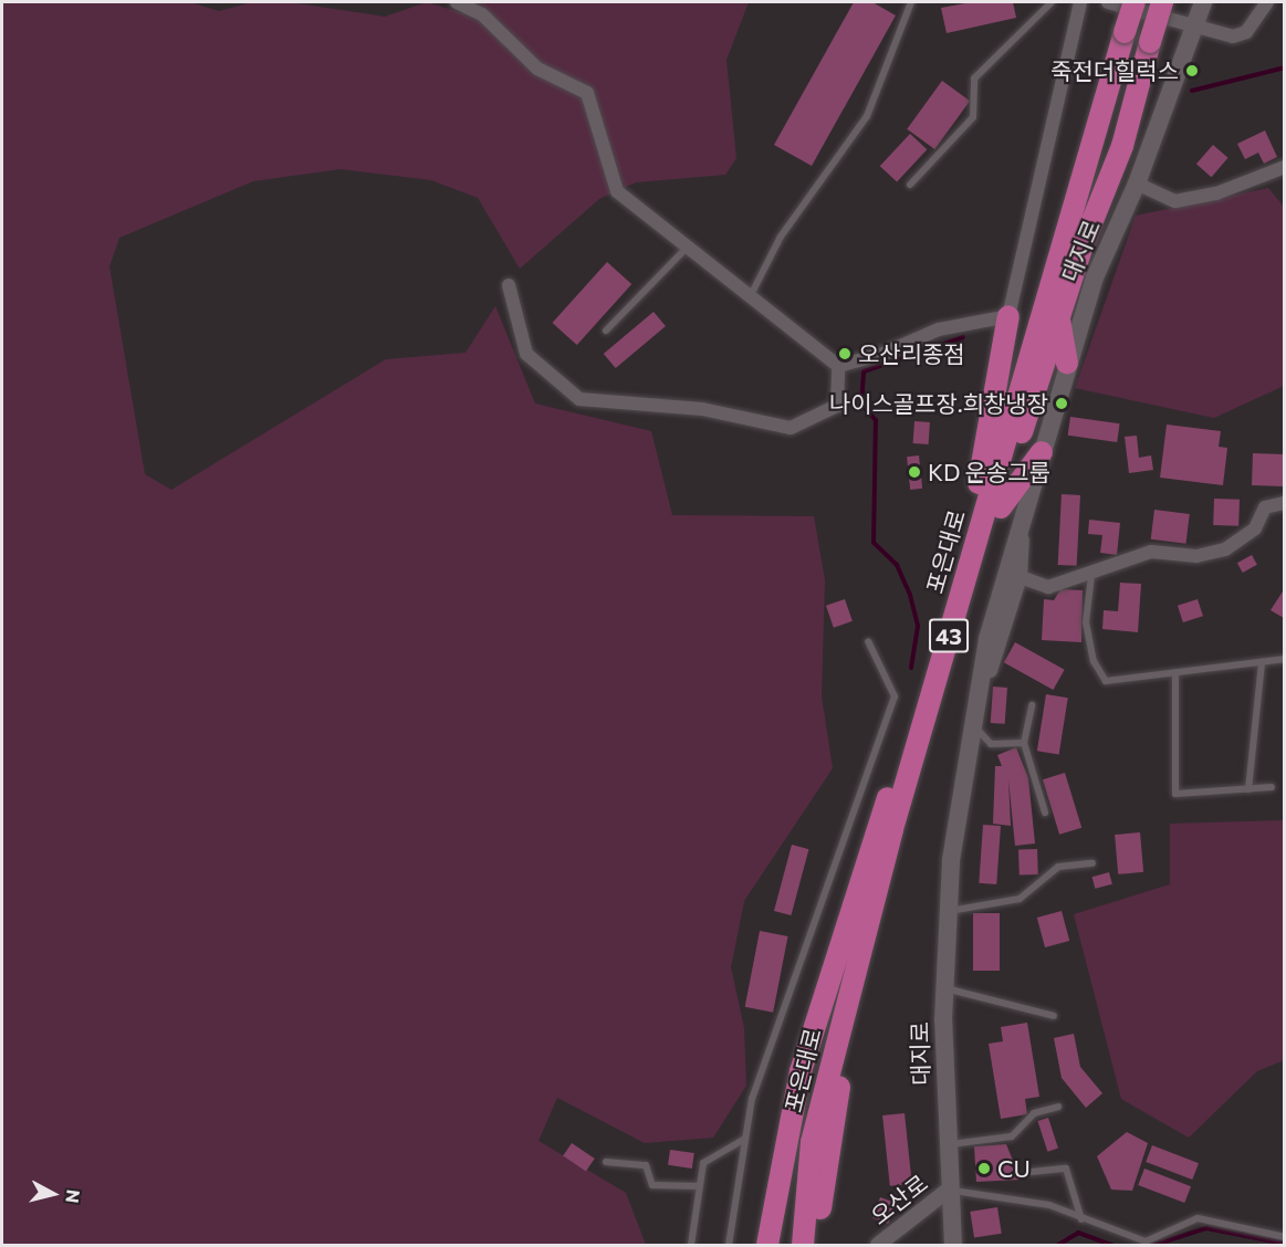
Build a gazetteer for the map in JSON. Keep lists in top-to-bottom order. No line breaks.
{"streets":{"highway":["포은대로","43"],"main road":["대지로"],"street":["오산로"]},"crossings":[["대지로","오산로"]],"places":["죽전더힐럭스","오산리종점","나이스골프장.희창냉장","KD 운송그룹","CU"],"north":"right"}
